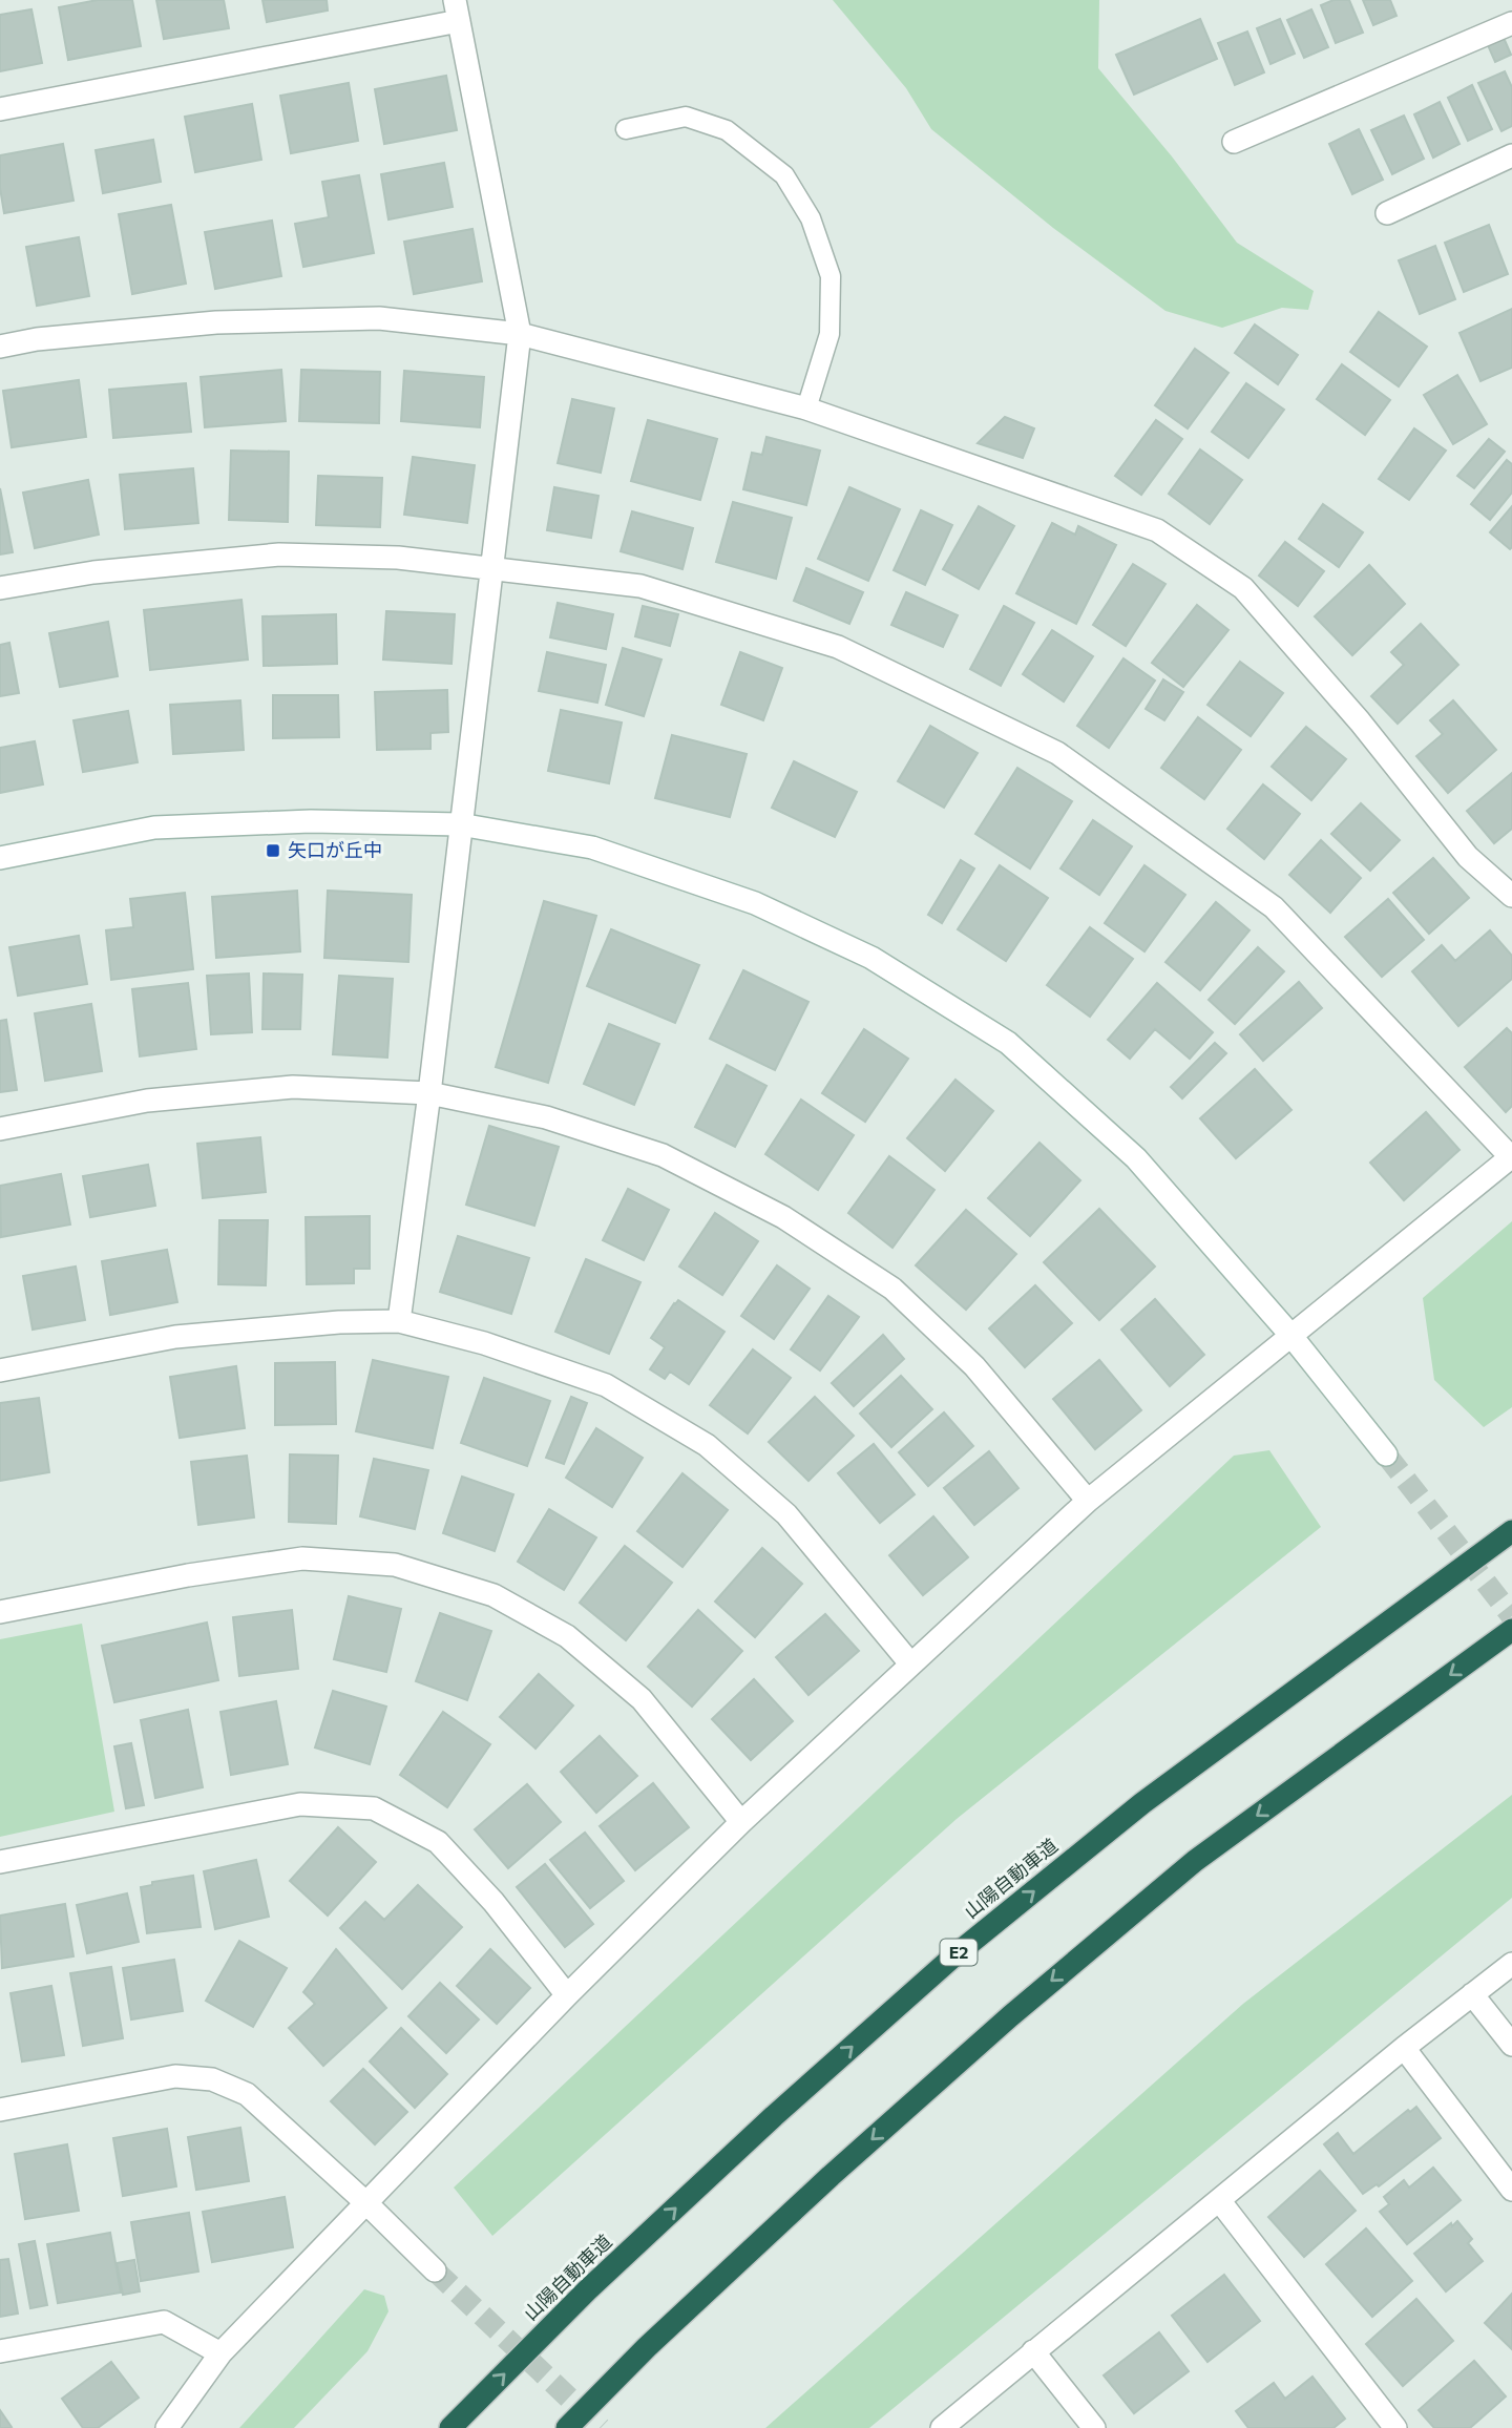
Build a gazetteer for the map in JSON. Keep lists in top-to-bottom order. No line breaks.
{"streets":{"highway":["山陽自動車道","E2"]},"places":{"transit":["矢口が丘中"]}}
